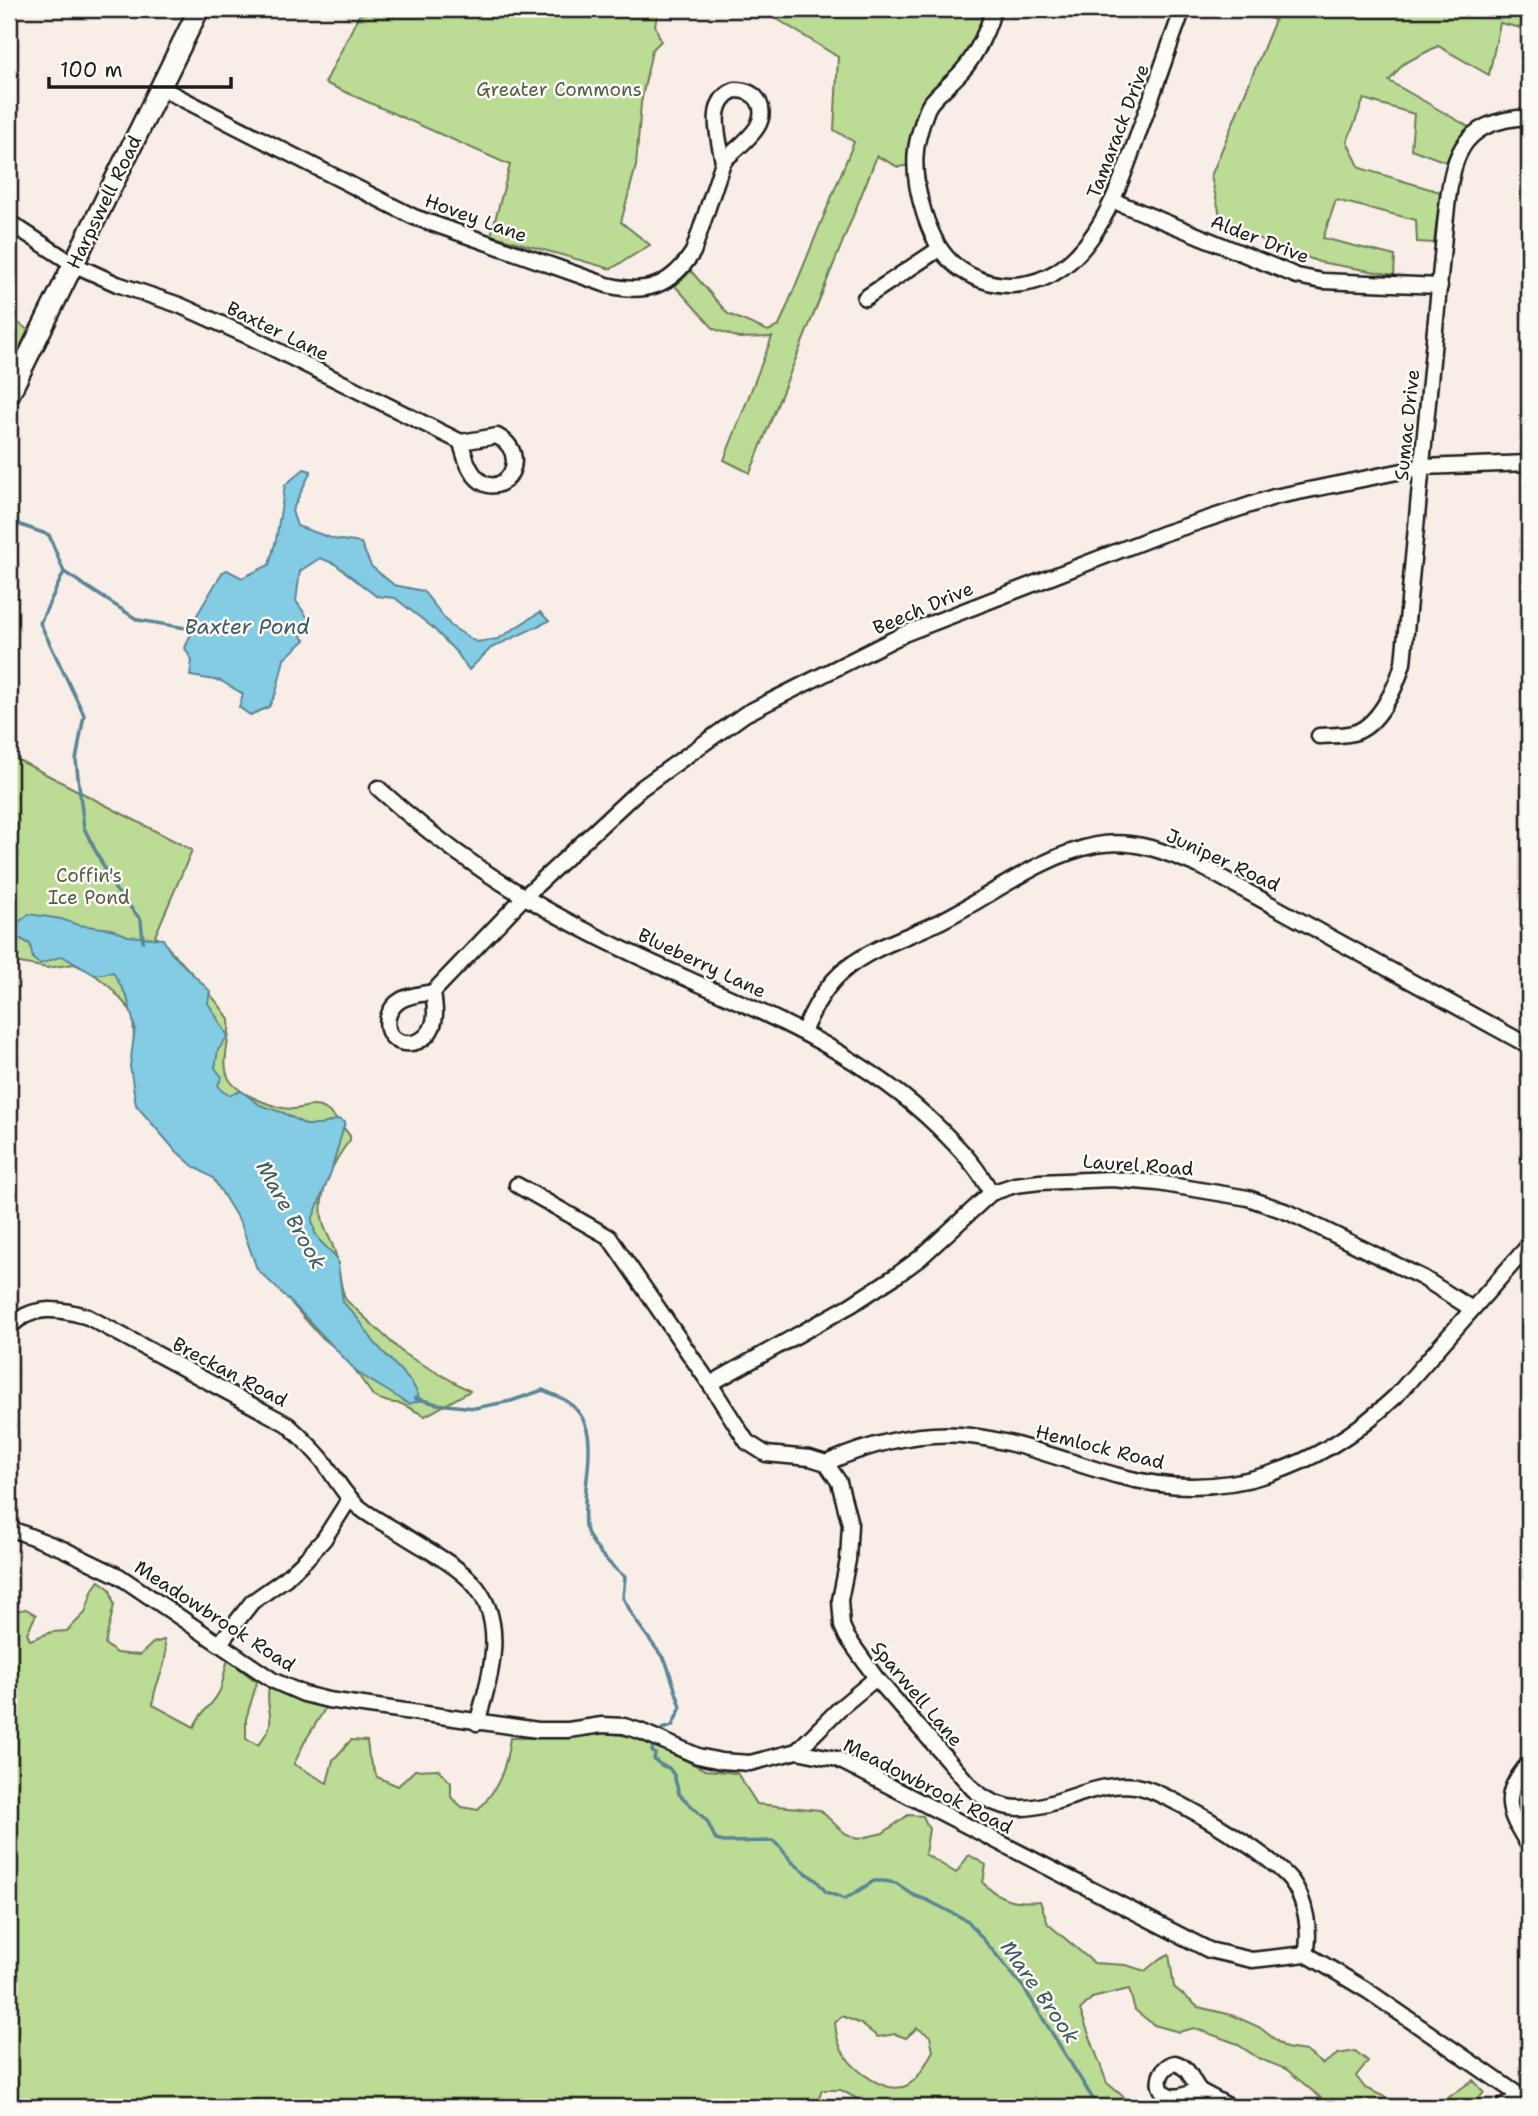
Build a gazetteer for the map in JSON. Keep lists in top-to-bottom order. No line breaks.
{"streets":{"main road":["Harpswell Road"],"street":["Tamarack Drive","Hovey Lane","Alder Drive","Baxter Lane","Sumac Drive","Beech Drive","Juniper Road","Blueberry Lane","Laurel Road","Breckan Road","Hemlock Road","Meadowbrook Road","Sparwell Lane"]},"crossings":[["Tamarack Drive","Alder Drive"],["Harpswell Road","Hovey Lane"],["Harpswell Road","Baxter Lane"],["Alder Drive","Sumac Drive"],["Sumac Drive","Beech Drive"],["Beech Drive","Blueberry Lane"],["Juniper Road","Blueberry Lane"],["Blueberry Lane","Laurel Road"],["Laurel Road","Hemlock Road"],["Breckan Road","Meadowbrook Road"],["Hemlock Road","Sparwell Lane"],["Meadowbrook Road","Sparwell Lane"]],"water":["Baxter Pond","Mare Brook"],"parks":["Greater Commons","Coffin's Ice Pond"],"scale_bar":"100 m"}
